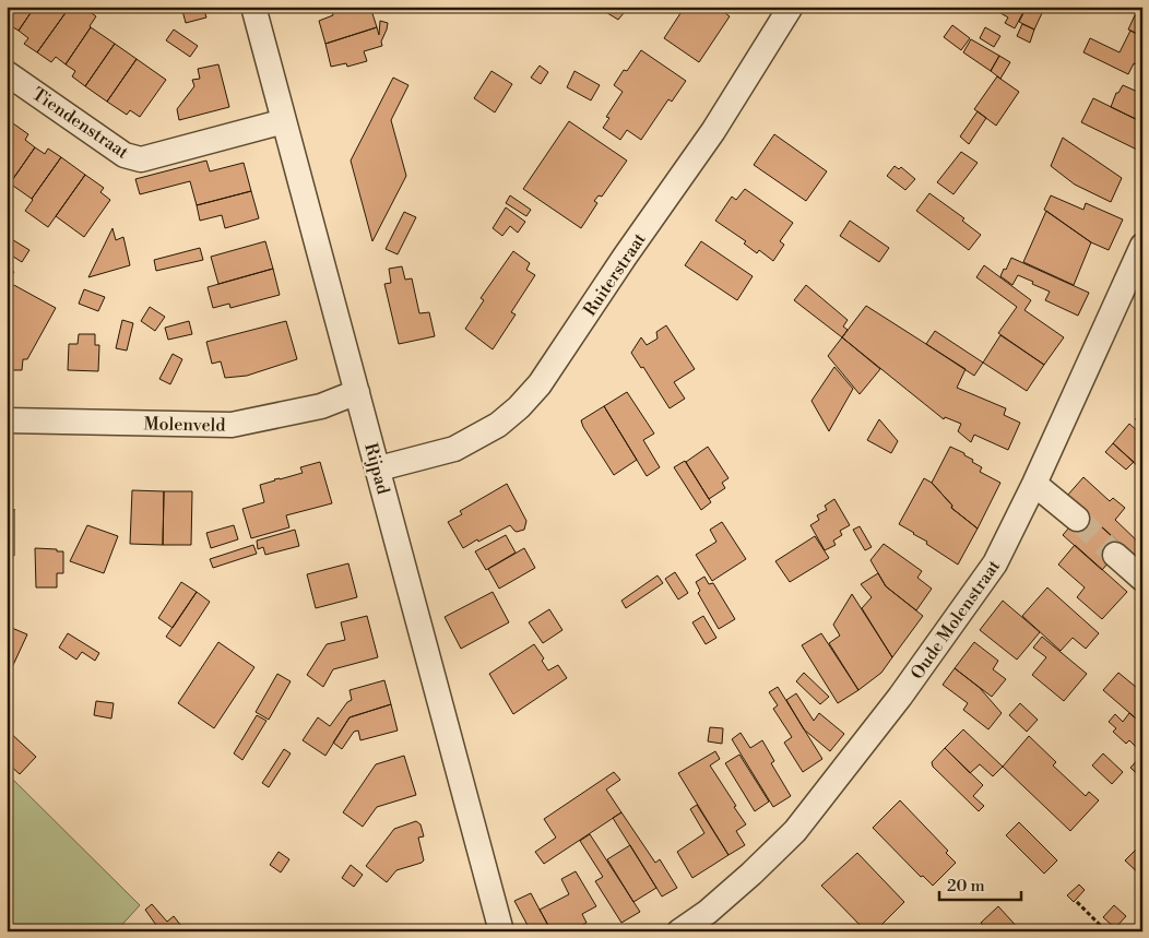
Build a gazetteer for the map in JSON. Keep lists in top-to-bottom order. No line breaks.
{"streets":{"street":["Tiendenstraat","Ruiterstraat","Molenveld","Rijpad","Oude Molenstraat"]},"crossings":[["Tiendenstraat","Rijpad"],["Ruiterstraat","Rijpad"],["Molenveld","Rijpad"]],"scale_bar":"20 m"}
